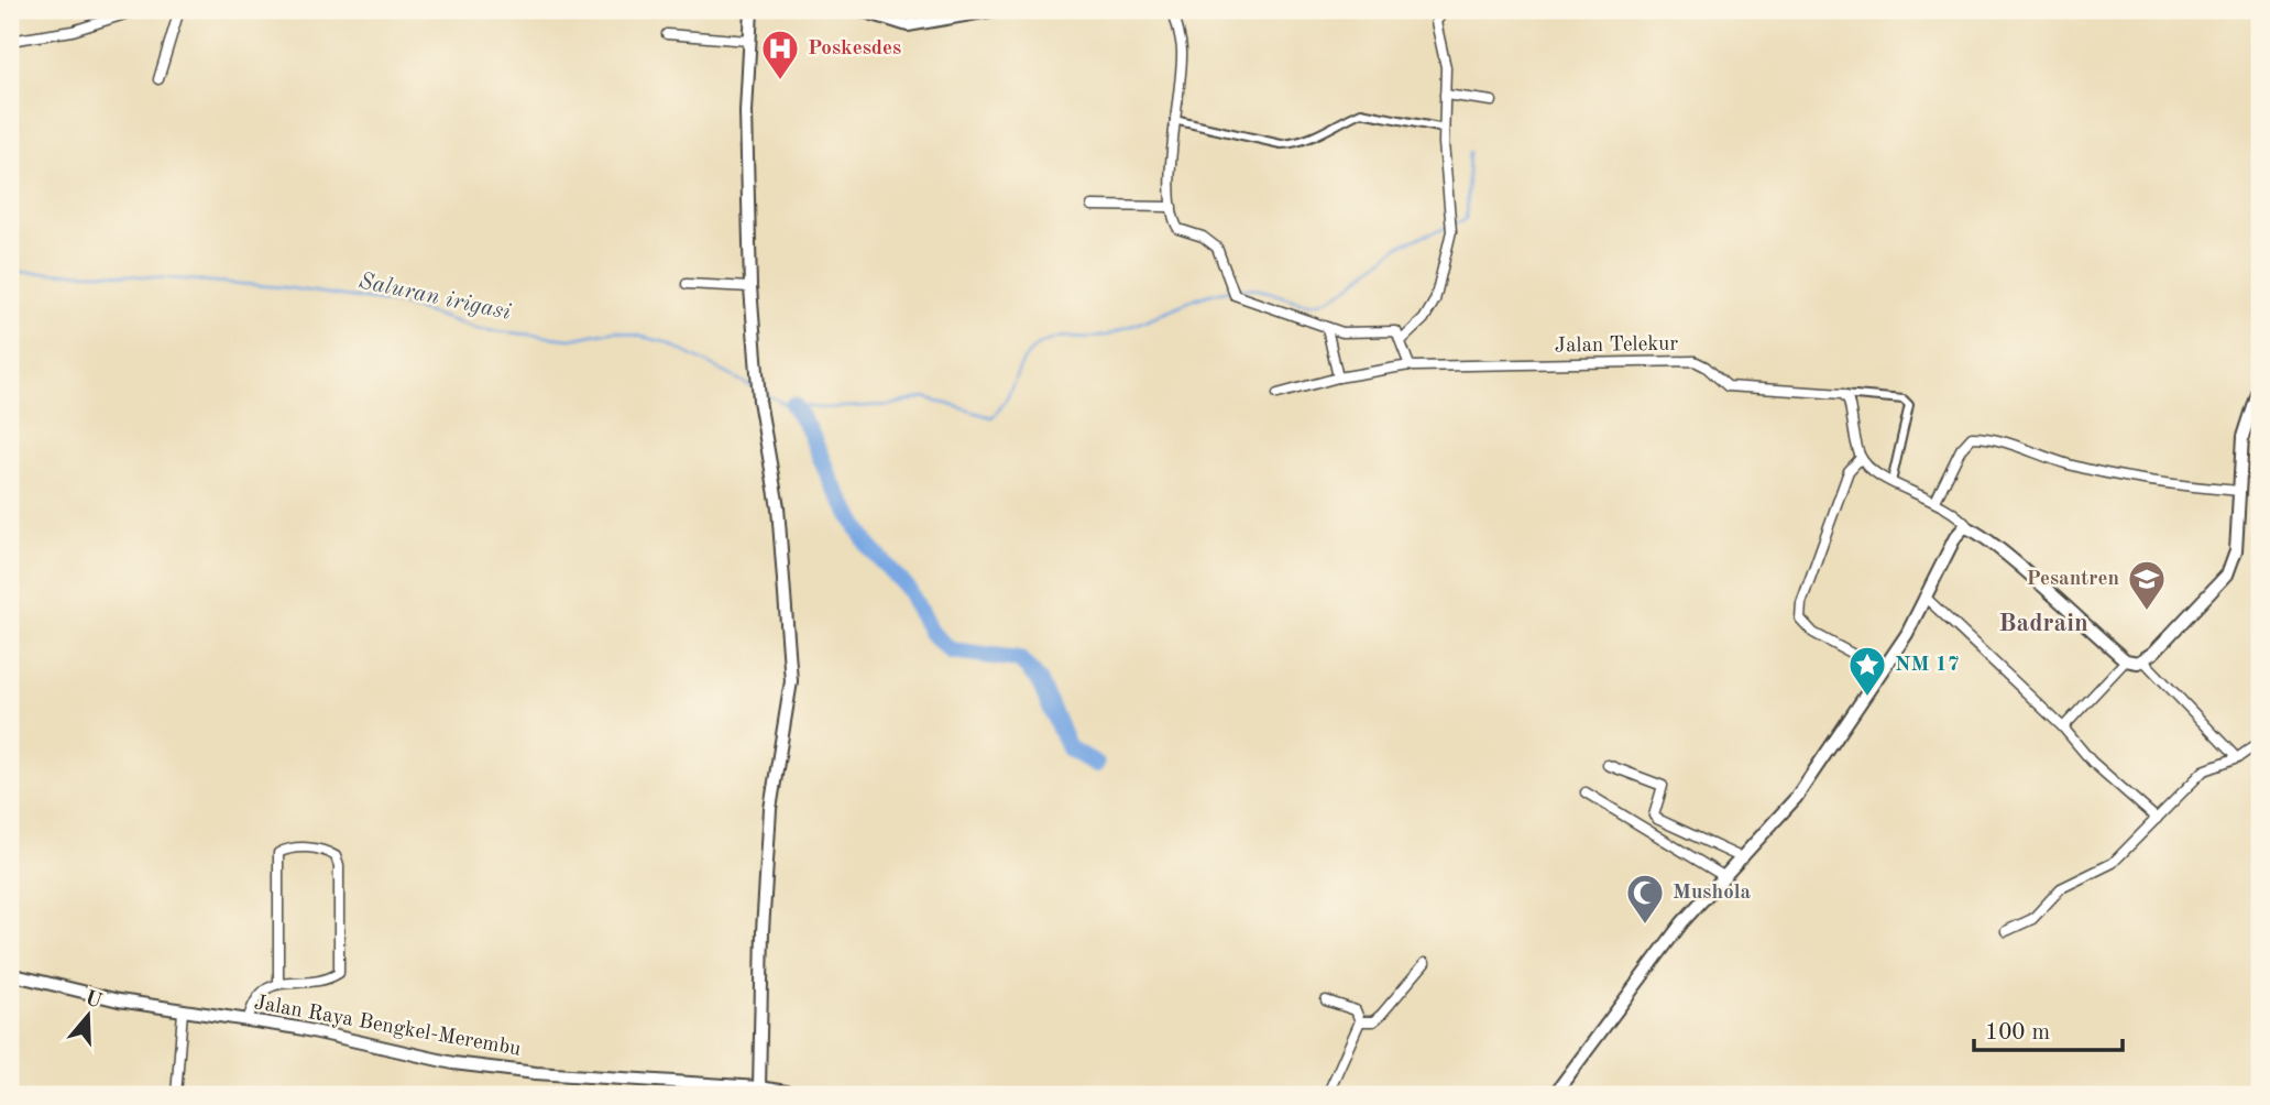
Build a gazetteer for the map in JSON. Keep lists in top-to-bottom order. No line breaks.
{"streets":{"street":["Jalan Telekur","Jalan Raya Bengkel-Merembu"]},"districts":["Badrain"],"water":["Saluran irigasi"],"places":{"hospital":["Poskesdes"],"school or university":["Pesantren"],"place":["NM 17"],"mosque":["Mushola"]},"scale_bar":"100 m","north":"top"}
